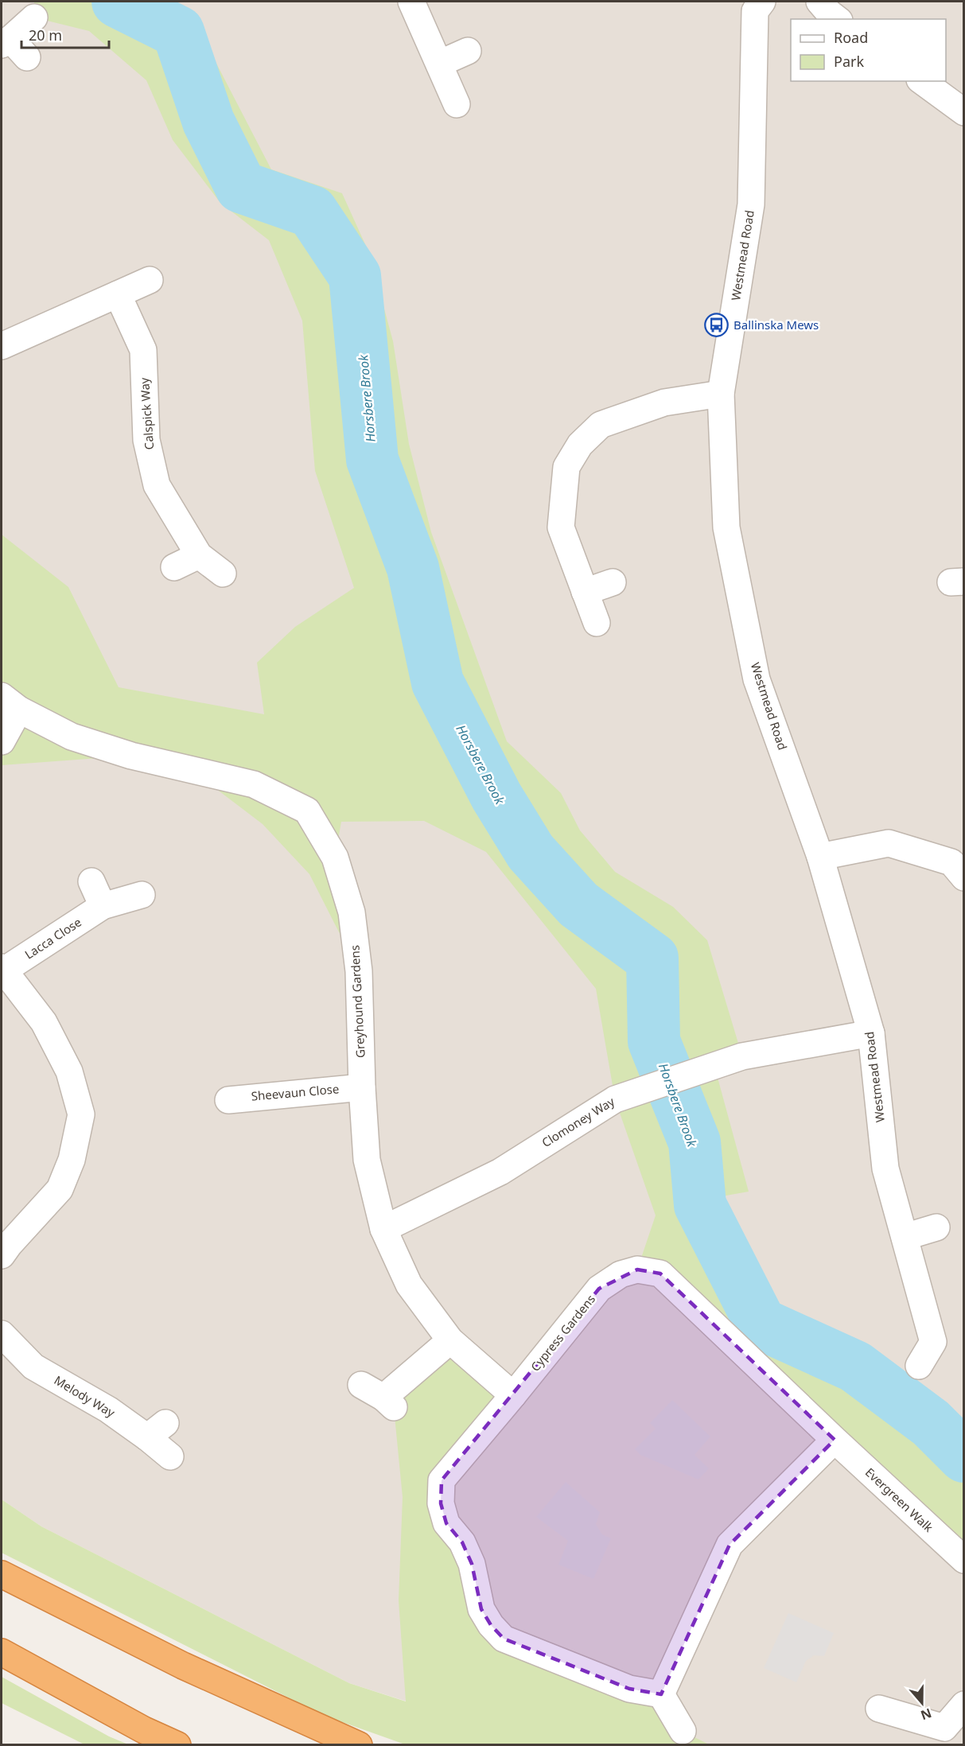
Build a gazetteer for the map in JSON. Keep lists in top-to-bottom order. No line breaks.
{"streets":{"street":["Westmead Road","Calspick Way","Lacca Close","Greyhound Gardens","Sheevaun Close","Clomoney Way","Cypress Gardens","Melody Way","Evergreen Walk"]},"crossings":[["Westmead Road","Clomoney Way"],["Greyhound Gardens","Sheevaun Close"],["Greyhound Gardens","Clomoney Way"],["Greyhound Gardens","Cypress Gardens"],["Cypress Gardens","Evergreen Walk"]],"water":["Horsbere Brook"],"places":{"bus stop":["Ballinska Mews"]},"legend":["Road","Park"],"scale_bar":"20 m","north":"bottom"}
